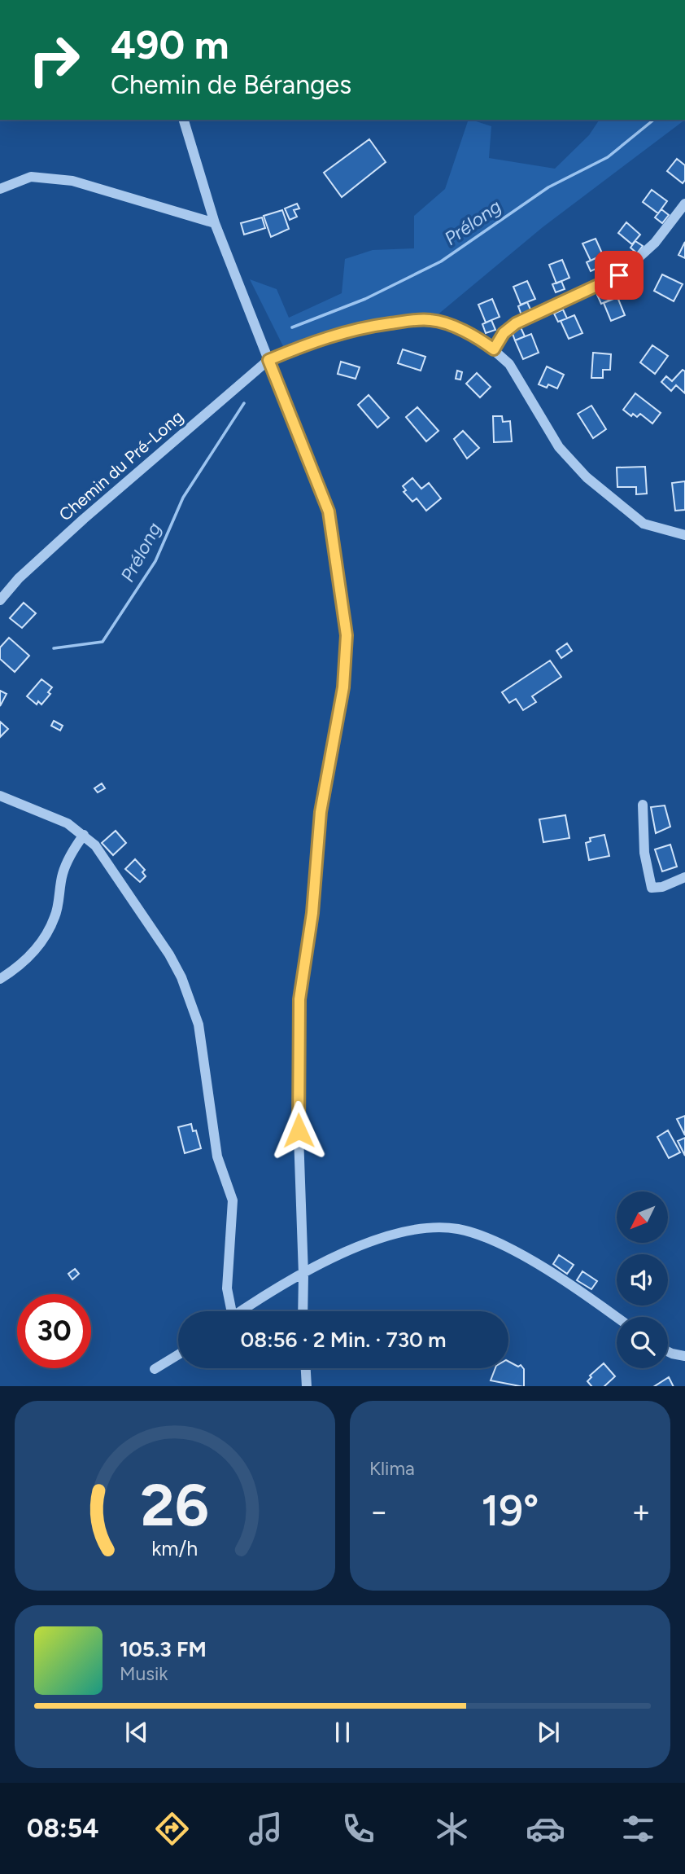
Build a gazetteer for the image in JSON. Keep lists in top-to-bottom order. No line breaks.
{"streets":{"street":["Chemin du Pré-Long"]},"water":["Prélong"],"north":"bottom left","page":{"turn":["490 m","Chemin de Béranges"],"limit":"30","trip":"08:56 · 2 Min. · 730 m","tile":"Klima","heat":["−","19°","+"],"song":["105.3 FM","Musik"],"tabs":"08:54","gauge":["26","km/h"]}}
